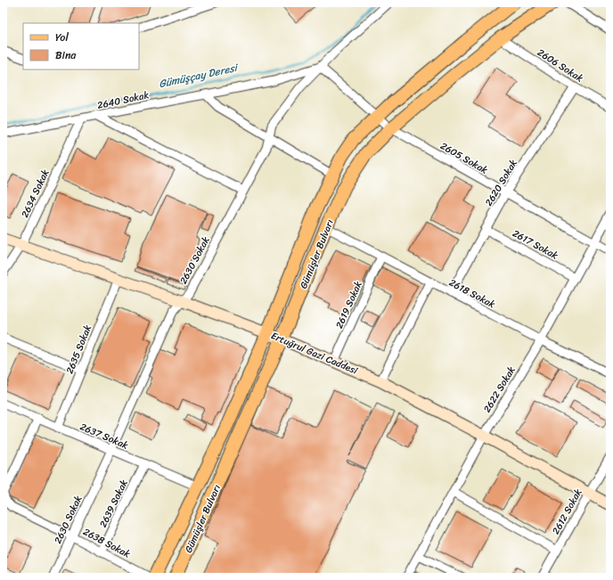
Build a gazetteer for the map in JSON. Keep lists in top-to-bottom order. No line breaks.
{"streets":{"main road":["Gümüşler Bulvarı","Ertuğrul Gazi Caddesi"],"street":["2606 Sokak","2640 Sokak","2605 Sokak","2620 Sokak","2634 Sokak","2617 Sokak","2630 Sokak","2618 Sokak","2619 Sokak","2635 Sokak","2622 Sokak","2637 Sokak","2639 Sokak","2612 Sokak","2638 Sokak"]},"crossings":[["2606 Sokak","2620 Sokak"],["2606 Sokak","Gümüşler Bulvarı"],["2640 Sokak","2605 Sokak"],["2640 Sokak","2634 Sokak"],["2640 Sokak","2630 Sokak"],["2605 Sokak","2620 Sokak"],["2605 Sokak","Gümüşler Bulvarı"],["2605 Sokak","2630 Sokak"],["2605 Sokak","2622 Sokak"],["2620 Sokak","2617 Sokak"],["2620 Sokak","2618 Sokak"],["2634 Sokak","Ertuğrul Gazi Caddesi"],["2617 Sokak","2622 Sokak"],["Gümüşler Bulvarı","2618 Sokak"],["Gümüşler Bulvarı","Ertuğrul Gazi Caddesi"],["Gümüşler Bulvarı","2637 Sokak"],["2630 Sokak","Ertuğrul Gazi Caddesi"],["2630 Sokak","2637 Sokak"],["2630 Sokak","2638 Sokak"],["2618 Sokak","2619 Sokak"],["2618 Sokak","2622 Sokak"],["2619 Sokak","Ertuğrul Gazi Caddesi"],["2635 Sokak","Ertuğrul Gazi Caddesi"],["2635 Sokak","2637 Sokak"],["Ertuğrul Gazi Caddesi","2622 Sokak"],["Ertuğrul Gazi Caddesi","2612 Sokak"],["2637 Sokak","2639 Sokak"],["2637 Sokak","2638 Sokak"],["2639 Sokak","2638 Sokak"]],"water":["Gümüşçay Deresi"],"legend":["Yol","Bina"]}
